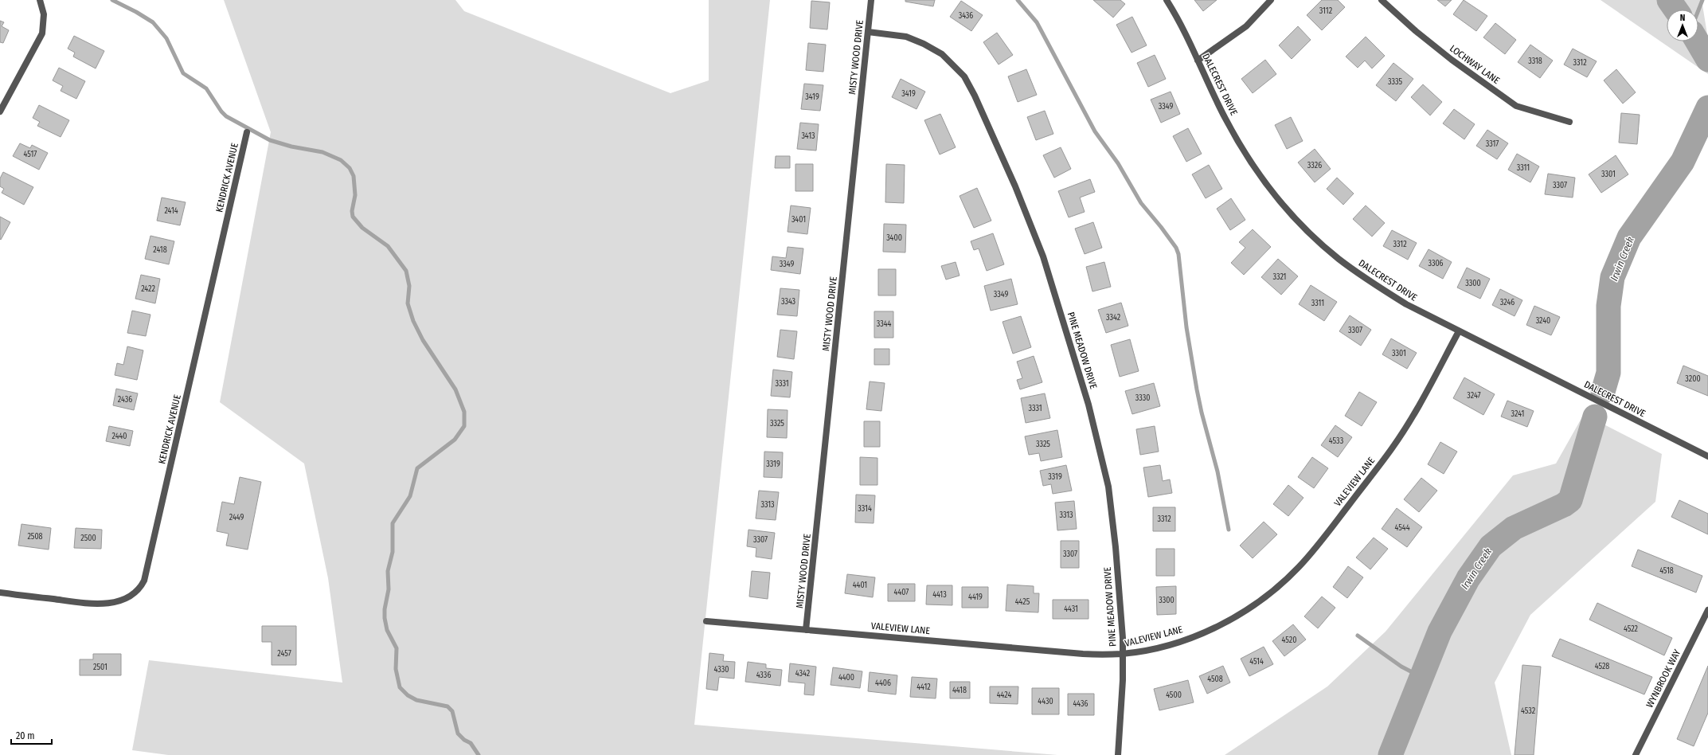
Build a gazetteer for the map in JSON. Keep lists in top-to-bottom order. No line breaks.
{"streets":{"street":["MISTY WOOD DRIVE","LOCHWAY LANE","DALECREST DRIVE","KENDRICK AVENUE","PINE MEADOW DRIVE","VALEVIEW LANE","WYNBROOK WAY"]},"crossings":[["MISTY WOOD DRIVE","PINE MEADOW DRIVE"],["MISTY WOOD DRIVE","VALEVIEW LANE"],["DALECREST DRIVE","VALEVIEW LANE"],["PINE MEADOW DRIVE","VALEVIEW LANE"]],"water":["Irwin Creek"],"house_numbers":["3112","3436","3318","3312","3335","3419","3419","3349","3413","3317","4517","3326","3311","3301","3307","2414","3401","3400","3312","2418","3306","3349","3321","3300","2422","3349","3343","3246","3311","3342","3240","3344","3307","3301","3200","3331","3247","3330","2436","3331","3241","3325","2440","4533","3325","3319","3319","3313","3314","3313","2449","3312","4544","2508","2500","3307","3307","4518","4401","4407","4413","4419","3300","4425","4431","4522","4520","2457","4514","4528","2501","4330","4342","4336","4400","4508","4406","4412","4418","4424","4500","4430","4436","4532"],"scale_bar":"20 m","north":"top"}
